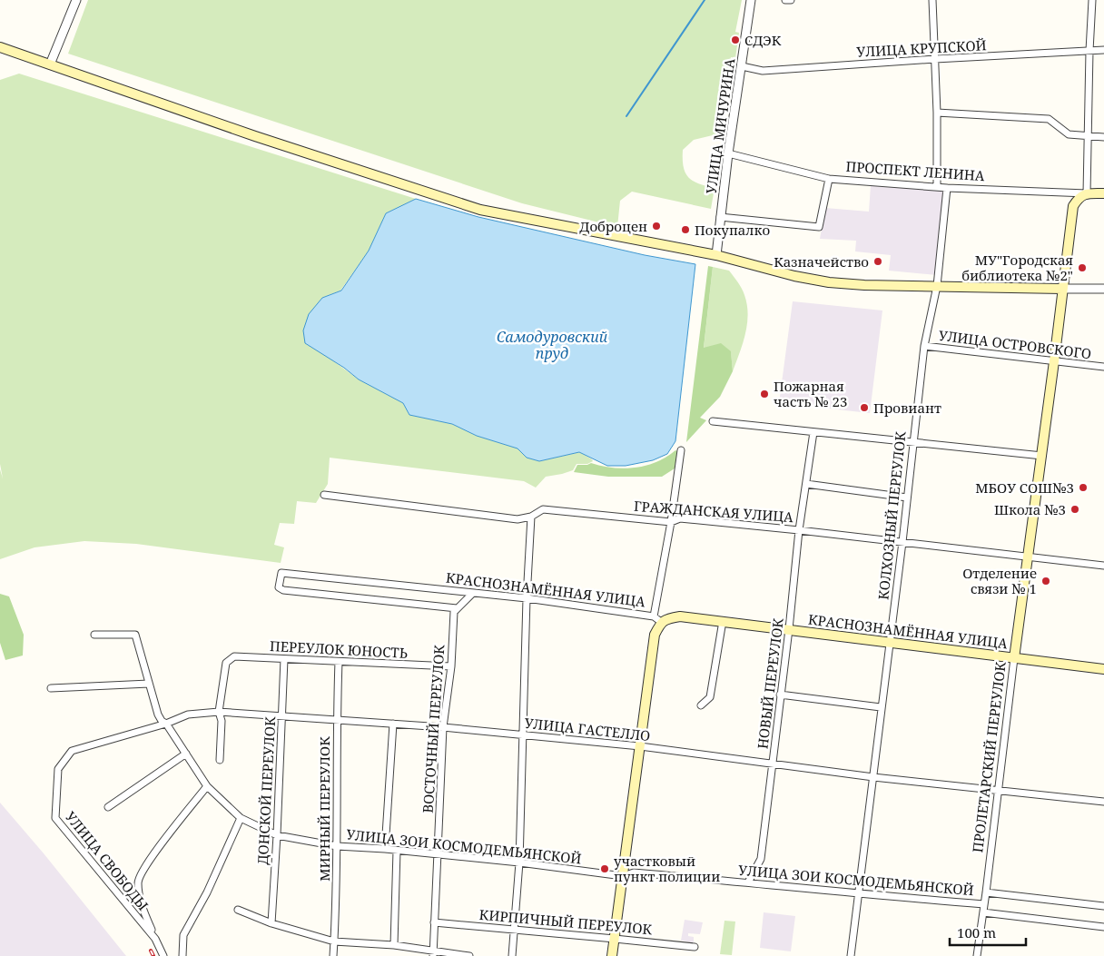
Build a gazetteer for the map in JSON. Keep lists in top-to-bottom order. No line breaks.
{"streets":{"main road":["ПРОСПЕКТ ЛЕНИНА","КРАСНОЗНАМЁННАЯ УЛИЦА","ПРОЛЕТАРСКИЙ ПЕРЕУЛОК"],"street":["УЛИЦА КРУПСКОЙ","УЛИЦА МИЧУРИНА","УЛИЦА ОСТРОВСКОГО","ГРАЖДАНСКАЯ УЛИЦА","КОЛХОЗНЫЙ ПЕРЕУЛОК","ПЕРЕУЛОК ЮНОСТЬ","НОВЫЙ ПЕРЕУЛОК","ВОСТОЧНЫЙ ПЕРЕУЛОК","УЛИЦА ГАСТЕЛЛО","ДОНСКОЙ ПЕРЕУЛОК","МИРНЫЙ ПЕРЕУЛОК","УЛИЦА ЗОИ КОСМОДЕМЬЯНСКОЙ","УЛИЦА СВОБОДЫ","КИРПИЧНЫЙ ПЕРЕУЛОК"]},"crossings":[["УЛИЦА КРУПСКОЙ","УЛИЦА МИЧУРИНА"],["УЛИЦА МИЧУРИНА","ПРОСПЕКТ ЛЕНИНА"],["ПРОСПЕКТ ЛЕНИНА","КОЛХОЗНЫЙ ПЕРЕУЛОК"],["ПРОСПЕКТ ЛЕНИНА","ПРОЛЕТАРСКИЙ ПЕРЕУЛОК"],["УЛИЦА ОСТРОВСКОГО","КОЛХОЗНЫЙ ПЕРЕУЛОК"],["УЛИЦА ОСТРОВСКОГО","ПРОЛЕТАРСКИЙ ПЕРЕУЛОК"],["ГРАЖДАНСКАЯ УЛИЦА","КОЛХОЗНЫЙ ПЕРЕУЛОК"],["ГРАЖДАНСКАЯ УЛИЦА","НОВЫЙ ПЕРЕУЛОК"],["ГРАЖДАНСКАЯ УЛИЦА","ПРОЛЕТАРСКИЙ ПЕРЕУЛОК"],["КОЛХОЗНЫЙ ПЕРЕУЛОК","КРАСНОЗНАМЁННАЯ УЛИЦА"],["КОЛХОЗНЫЙ ПЕРЕУЛОК","УЛИЦА ГАСТЕЛЛО"],["КОЛХОЗНЫЙ ПЕРЕУЛОК","УЛИЦА ЗОИ КОСМОДЕМЬЯНСКОЙ"],["КРАСНОЗНАМЁННАЯ УЛИЦА","НОВЫЙ ПЕРЕУЛОК"],["КРАСНОЗНАМЁННАЯ УЛИЦА","ВОСТОЧНЫЙ ПЕРЕУЛОК"],["КРАСНОЗНАМЁННАЯ УЛИЦА","ПРОЛЕТАРСКИЙ ПЕРЕУЛОК"],["ПЕРЕУЛОК ЮНОСТЬ","ВОСТОЧНЫЙ ПЕРЕУЛОК"],["ПЕРЕУЛОК ЮНОСТЬ","УЛИЦА ГАСТЕЛЛО"],["ПЕРЕУЛОК ЮНОСТЬ","ДОНСКОЙ ПЕРЕУЛОК"],["ПЕРЕУЛОК ЮНОСТЬ","МИРНЫЙ ПЕРЕУЛОК"],["НОВЫЙ ПЕРЕУЛОК","УЛИЦА ГАСТЕЛЛО"],["НОВЫЙ ПЕРЕУЛОК","УЛИЦА ЗОИ КОСМОДЕМЬЯНСКОЙ"],["ВОСТОЧНЫЙ ПЕРЕУЛОК","УЛИЦА ГАСТЕЛЛО"],["ВОСТОЧНЫЙ ПЕРЕУЛОК","УЛИЦА ЗОИ КОСМОДЕМЬЯНСКОЙ"],["ВОСТОЧНЫЙ ПЕРЕУЛОК","КИРПИЧНЫЙ ПЕРЕУЛОК"],["УЛИЦА ГАСТЕЛЛО","ПРОЛЕТАРСКИЙ ПЕРЕУЛОК"],["УЛИЦА ГАСТЕЛЛО","ДОНСКОЙ ПЕРЕУЛОК"],["УЛИЦА ГАСТЕЛЛО","МИРНЫЙ ПЕРЕУЛОК"],["УЛИЦА ГАСТЕЛЛО","УЛИЦА ЗОИ КОСМОДЕМЬЯНСКОЙ"],["УЛИЦА ГАСТЕЛЛО","УЛИЦА СВОБОДЫ"],["ПРОЛЕТАРСКИЙ ПЕРЕУЛОК","УЛИЦА ЗОИ КОСМОДЕМЬЯНСКОЙ"],["ДОНСКОЙ ПЕРЕУЛОК","УЛИЦА ЗОИ КОСМОДЕМЬЯНСКОЙ"],["МИРНЫЙ ПЕРЕУЛОК","УЛИЦА ЗОИ КОСМОДЕМЬЯНСКОЙ"]],"water":["Самодуровский пруд"],"places":["СДЭК","Доброцен","Покупалко","Казначейство","МУ\"Городская библиотека №2\"","Пожарная часть № 23","Провиант","МБОУ СОШ№3","Школа №3","Отделение связи № 1","участковый пункт полиции"],"scale_bar":"100 m"}
